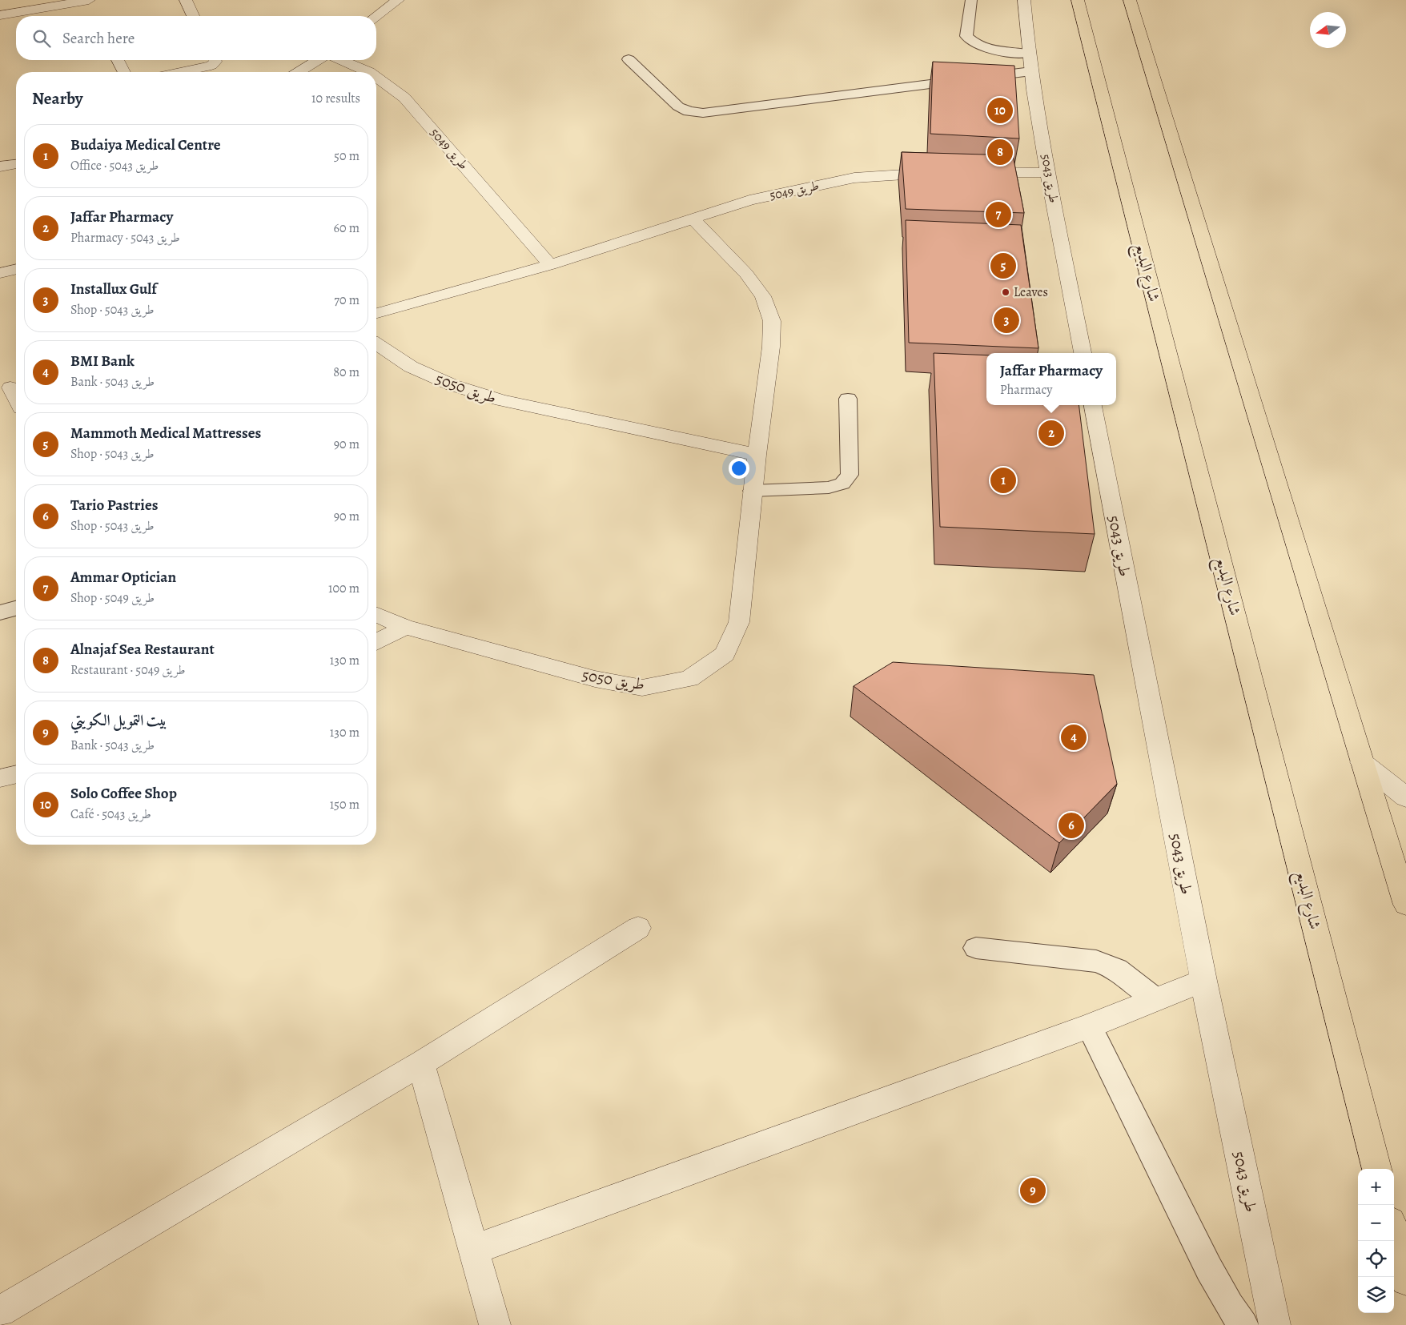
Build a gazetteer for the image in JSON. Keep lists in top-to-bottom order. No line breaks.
{"streets":{"main road":["شارع البديع"],"street":["طريق 5049","طريق 5043","طريق 5050"]},"crossings":[["طريق 5049","طريق 5050"]],"places":["Leaves"],"north":"left","page":{"search":"Search here","heading":["Nearby","10 results"],"pins":["10","8","7","5","3","2","1","4","6","9"],"list":[{"mark":"1","name":"Budaiya Medical Centre","note":"Office · طريق 5043","value":"50 m"},{"mark":"2","name":"Jaffar Pharmacy","note":"Pharmacy · طريق 5043","value":"60 m"},{"mark":"3","name":"Installux Gulf","note":"Shop · طريق 5043","value":"70 m"},{"mark":"4","name":"BMI Bank","note":"Bank · طريق 5043","value":"80 m"},{"mark":"5","name":"Mammoth Medical Mattresses","note":"Shop · طريق 5043","value":"90 m"},{"mark":"6","name":"Tario Pastries","note":"Shop · طريق 5043","value":"90 m"},{"mark":"7","name":"Ammar Optician","note":"Shop · طريق 5049","value":"100 m"},{"mark":"8","name":"Alnajaf Sea Restaurant","note":"Restaurant · طريق 5049","value":"130 m"},{"mark":"9","name":"بيت التمويل الكويتي","note":"Bank · طريق 5043","value":"130 m"},{"mark":"10","name":"Solo Coffee Shop","note":"Café · طريق 5043","value":"150 m"}],"popup":["Jaffar Pharmacy","Pharmacy"],"map_buttons":["+","−"]}}
